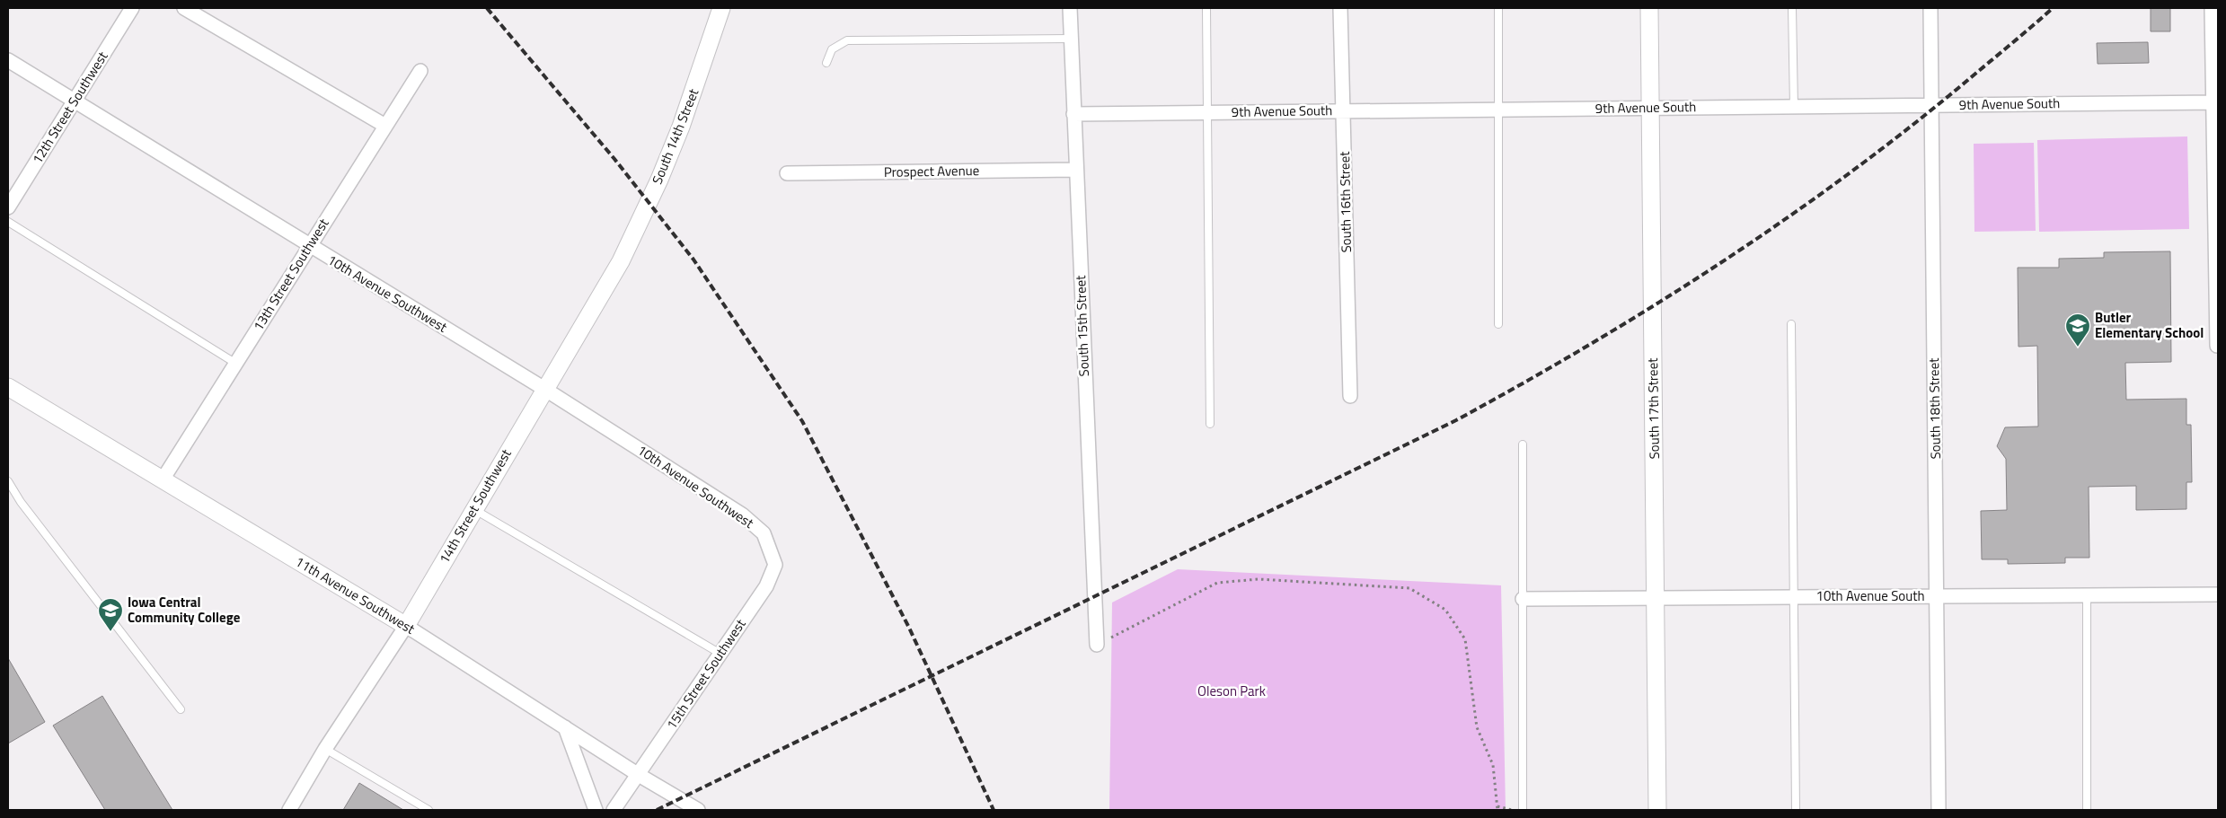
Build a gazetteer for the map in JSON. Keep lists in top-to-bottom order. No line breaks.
{"streets":{"street":["9th Avenue South","12th Street Southwest","South 14th Street","Prospect Avenue","South 16th Street","13th Street Southwest","10th Avenue Southwest","South 15th Street","South 17th Street","South 18th Street","14th Street Southwest","11th Avenue Southwest","10th Avenue South","15th Street Southwest"]},"crossings":[["9th Avenue South","South 16th Street"],["9th Avenue South","South 15th Street"],["9th Avenue South","South 17th Street"],["9th Avenue South","South 18th Street"],["12th Street Southwest","10th Avenue Southwest"],["South 14th Street","14th Street Southwest"],["Prospect Avenue","South 15th Street"],["13th Street Southwest","10th Avenue Southwest"],["13th Street Southwest","11th Avenue Southwest"],["10th Avenue Southwest","14th Street Southwest"],["10th Avenue Southwest","15th Street Southwest"],["South 17th Street","10th Avenue South"],["South 18th Street","10th Avenue South"],["14th Street Southwest","11th Avenue Southwest"],["11th Avenue Southwest","15th Street Southwest"]],"parks":["Oleson Park"],"places":{"school or university":["Butler Elementary School","Iowa Central Community College"]}}
